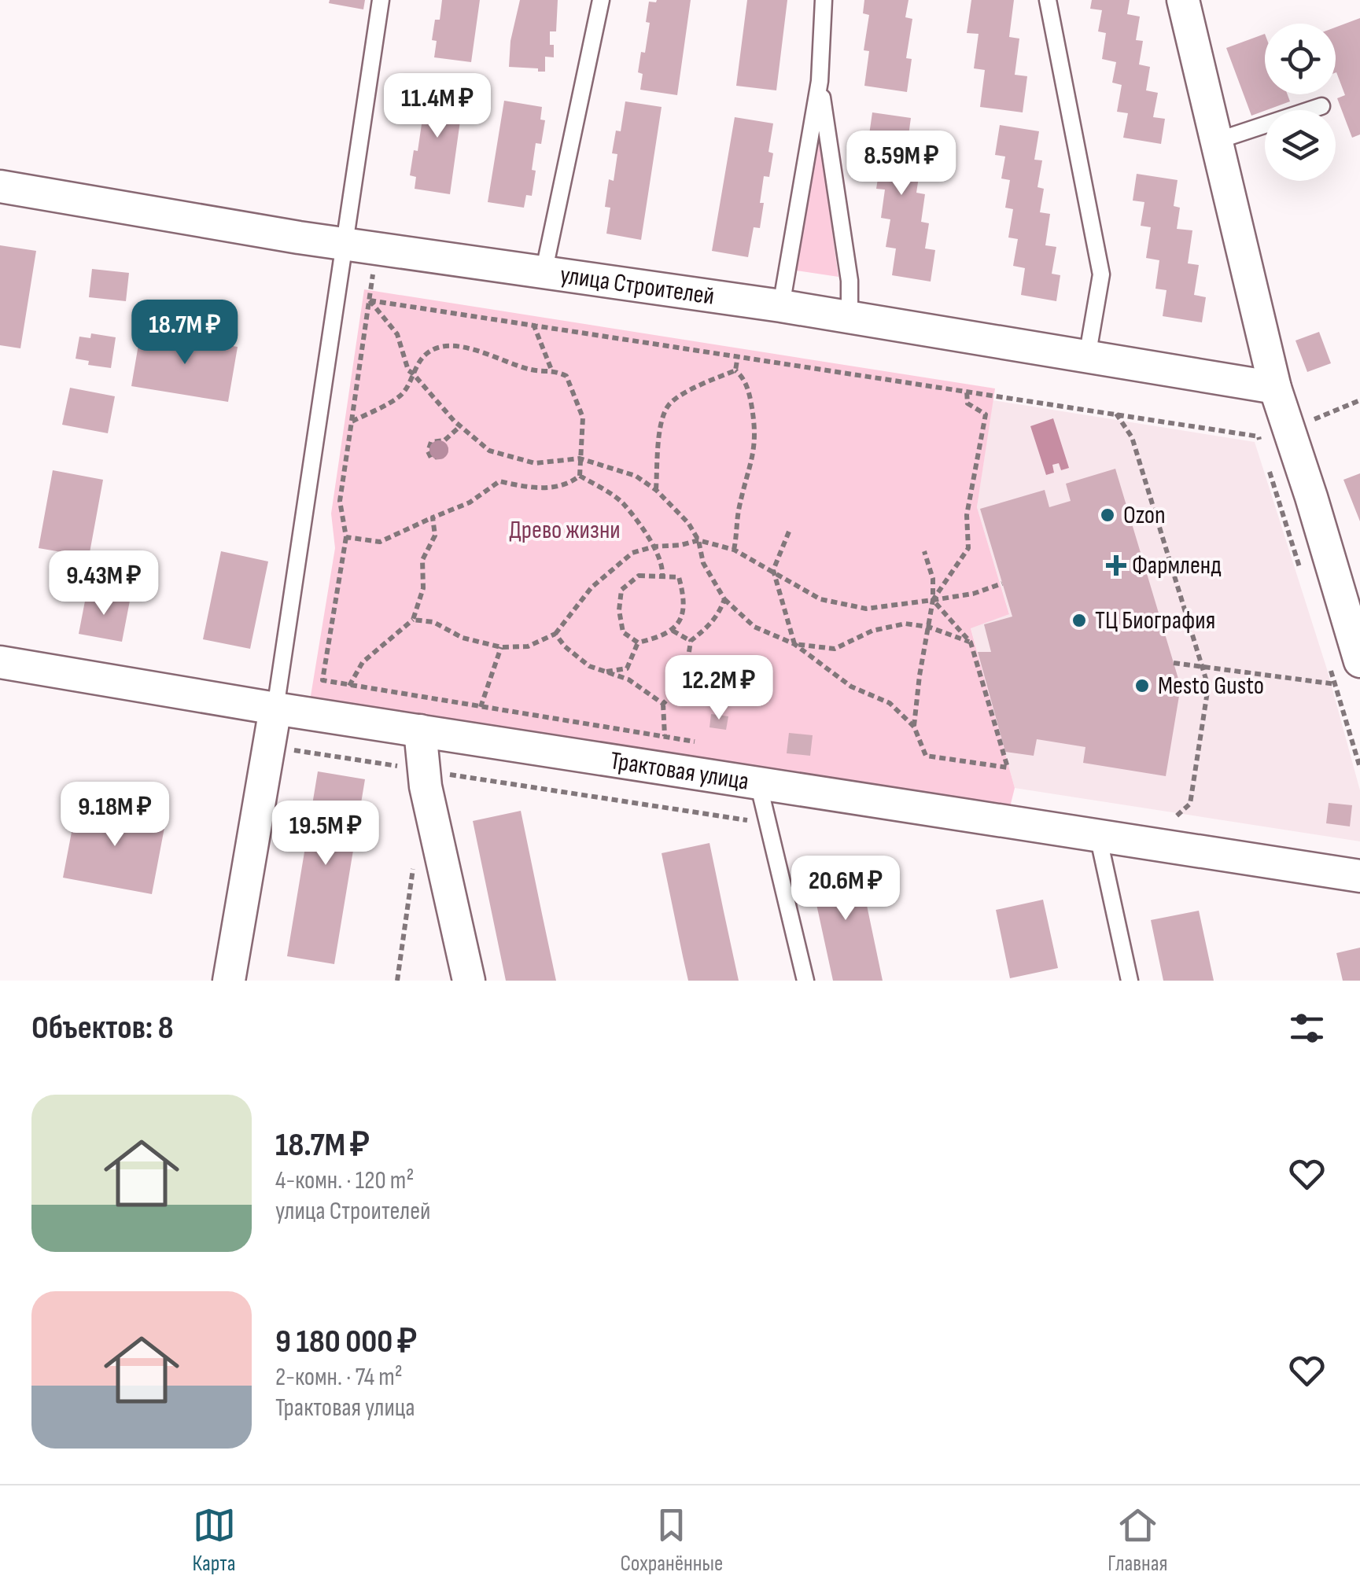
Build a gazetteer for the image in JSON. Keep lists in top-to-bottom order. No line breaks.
{"streets":{"street":["улица Строителей","Трактовая улица"]},"parks":["Древо жизни"],"places":{"other":["Ozon","ТЦ Биография","Mesto Gusto"],"health":["Фармленд"]},"page":{"price":["11.4M ₽","8.59M ₽","18.7M ₽","9.43M ₽","12.2M ₽","9.18M ₽","19.5M ₽","20.6M ₽"],"heading":"Объектов: 8","list":[{"name":"18.7M ₽","note":"4-комн. · 120 m² · улица Строителей"},{"name":"9 180 000 ₽","note":"2-комн. · 74 m² · Трактовая улица"}],"tabs":["Карта","Сохранённые","Главная"]}}
